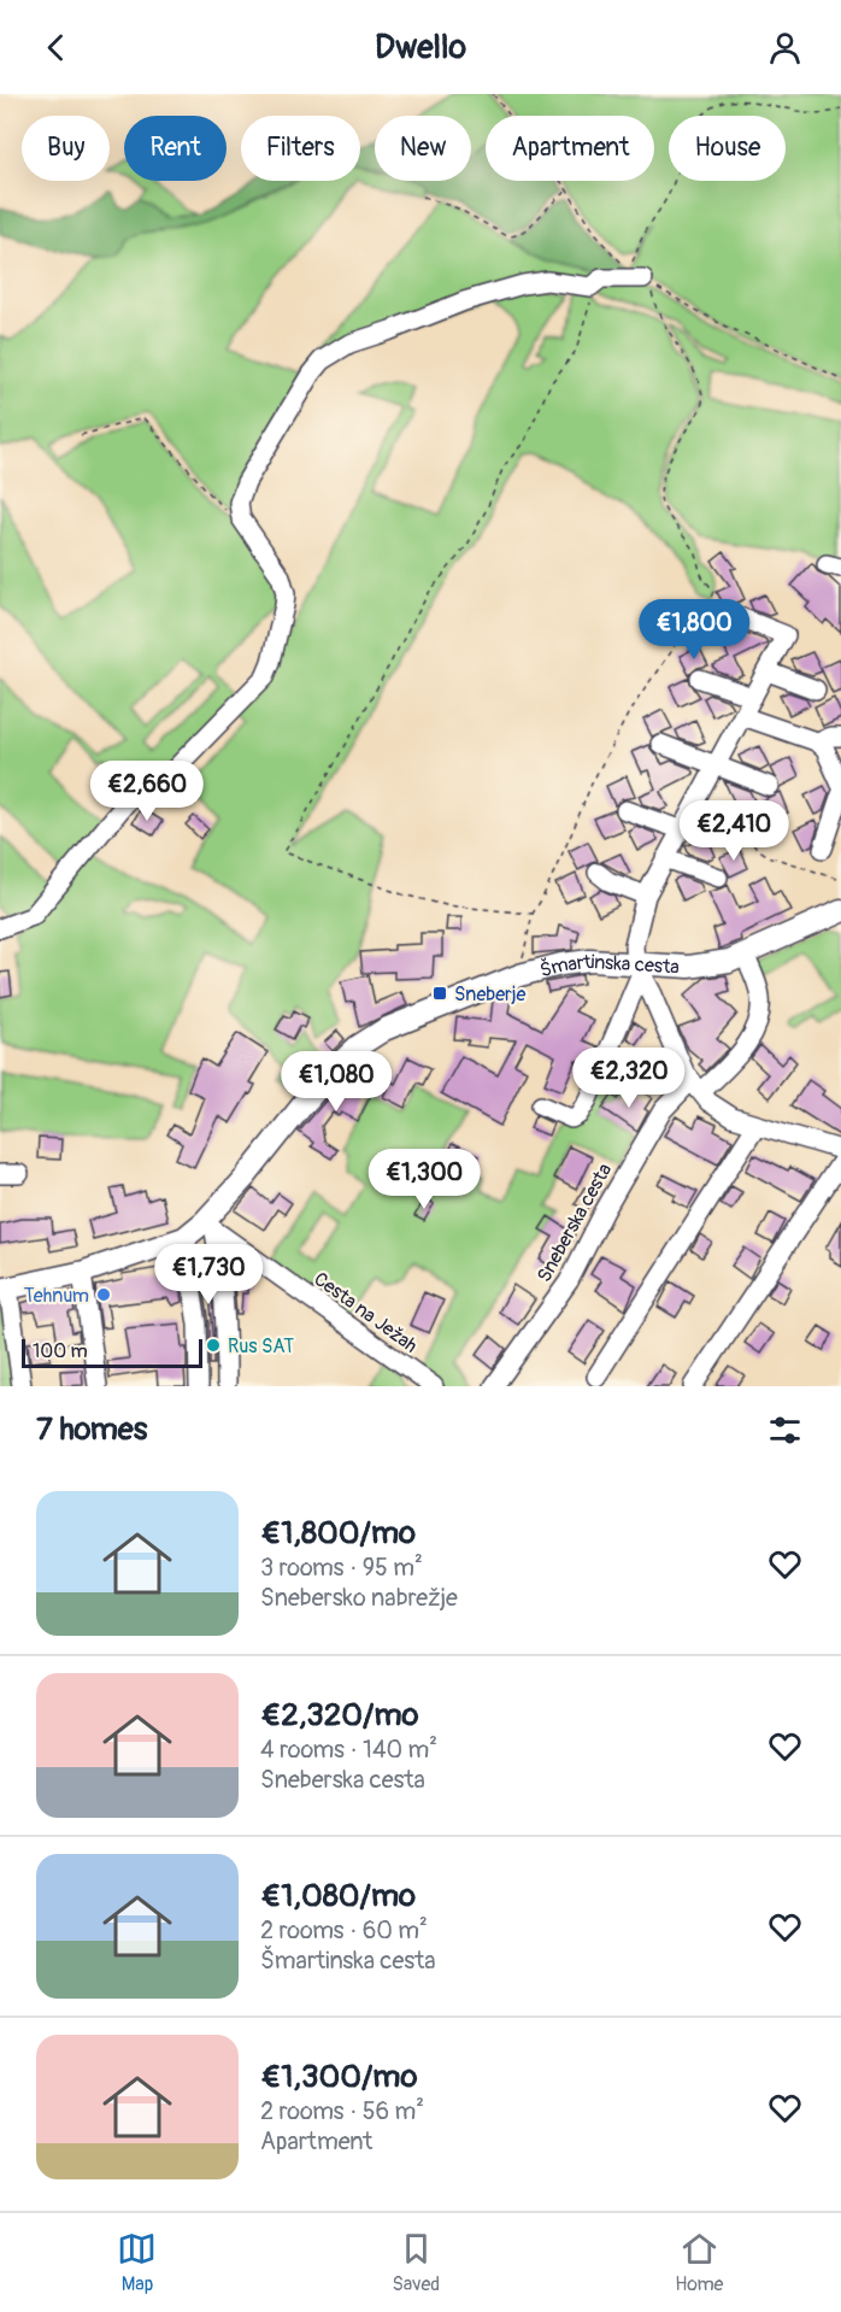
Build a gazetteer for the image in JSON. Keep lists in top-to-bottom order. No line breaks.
{"streets":{"main road":["Šmartinska cesta"],"street":["Sneberska cesta","Cesta na Ježah"]},"crossings":[["Šmartinska cesta","Sneberska cesta"],["Šmartinska cesta","Cesta na Ježah"]],"places":{"transit":["Sneberje"],"other":["Tehnum","Rus SAT"]},"scale_bar":"100 m","page":{"header":"Dwello","chip":["Buy","Rent","Filters","New","Apartment","House"],"price":["€1,800","€2,660","€2,410","€2,320","€1,080","€1,300","€1,730"],"scale":"100 m","heading":"7 homes","list":[{"name":"€1,800/mo","note":"3 rooms · 95 m² · Snebersko nabrežje"},{"name":"€2,320/mo","note":"4 rooms · 140 m² · Sneberska cesta"},{"name":"€1,080/mo","note":"2 rooms · 60 m² · Šmartinska cesta"},{"name":"€1,300/mo","note":"2 rooms · 56 m² · Apartment"}],"tabs":["Map","Saved","Home"]}}
